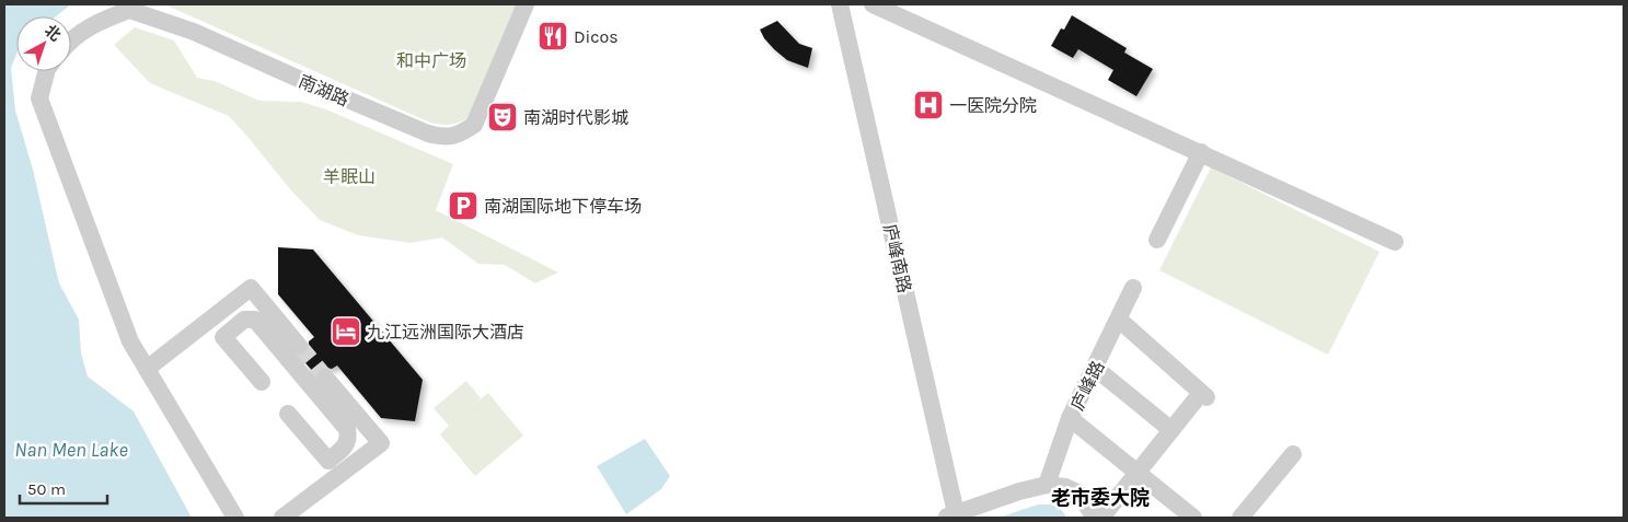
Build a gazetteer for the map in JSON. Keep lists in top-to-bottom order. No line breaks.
{"streets":{"street":["南湖路","庐峰南路","庐峰路"]},"districts":["老市委大院"],"water":["Nan Men Lake"],"parks":["和中广场","羊眠山"],"places":{"restaurant":["Dicos"],"hospital":["一医院分院"],"theatre":["南湖时代影城"],"parking":["南湖国际地下停车场"],"hotel":["九江远洲国际大酒店"]},"scale_bar":"50 m","north":"top right"}
